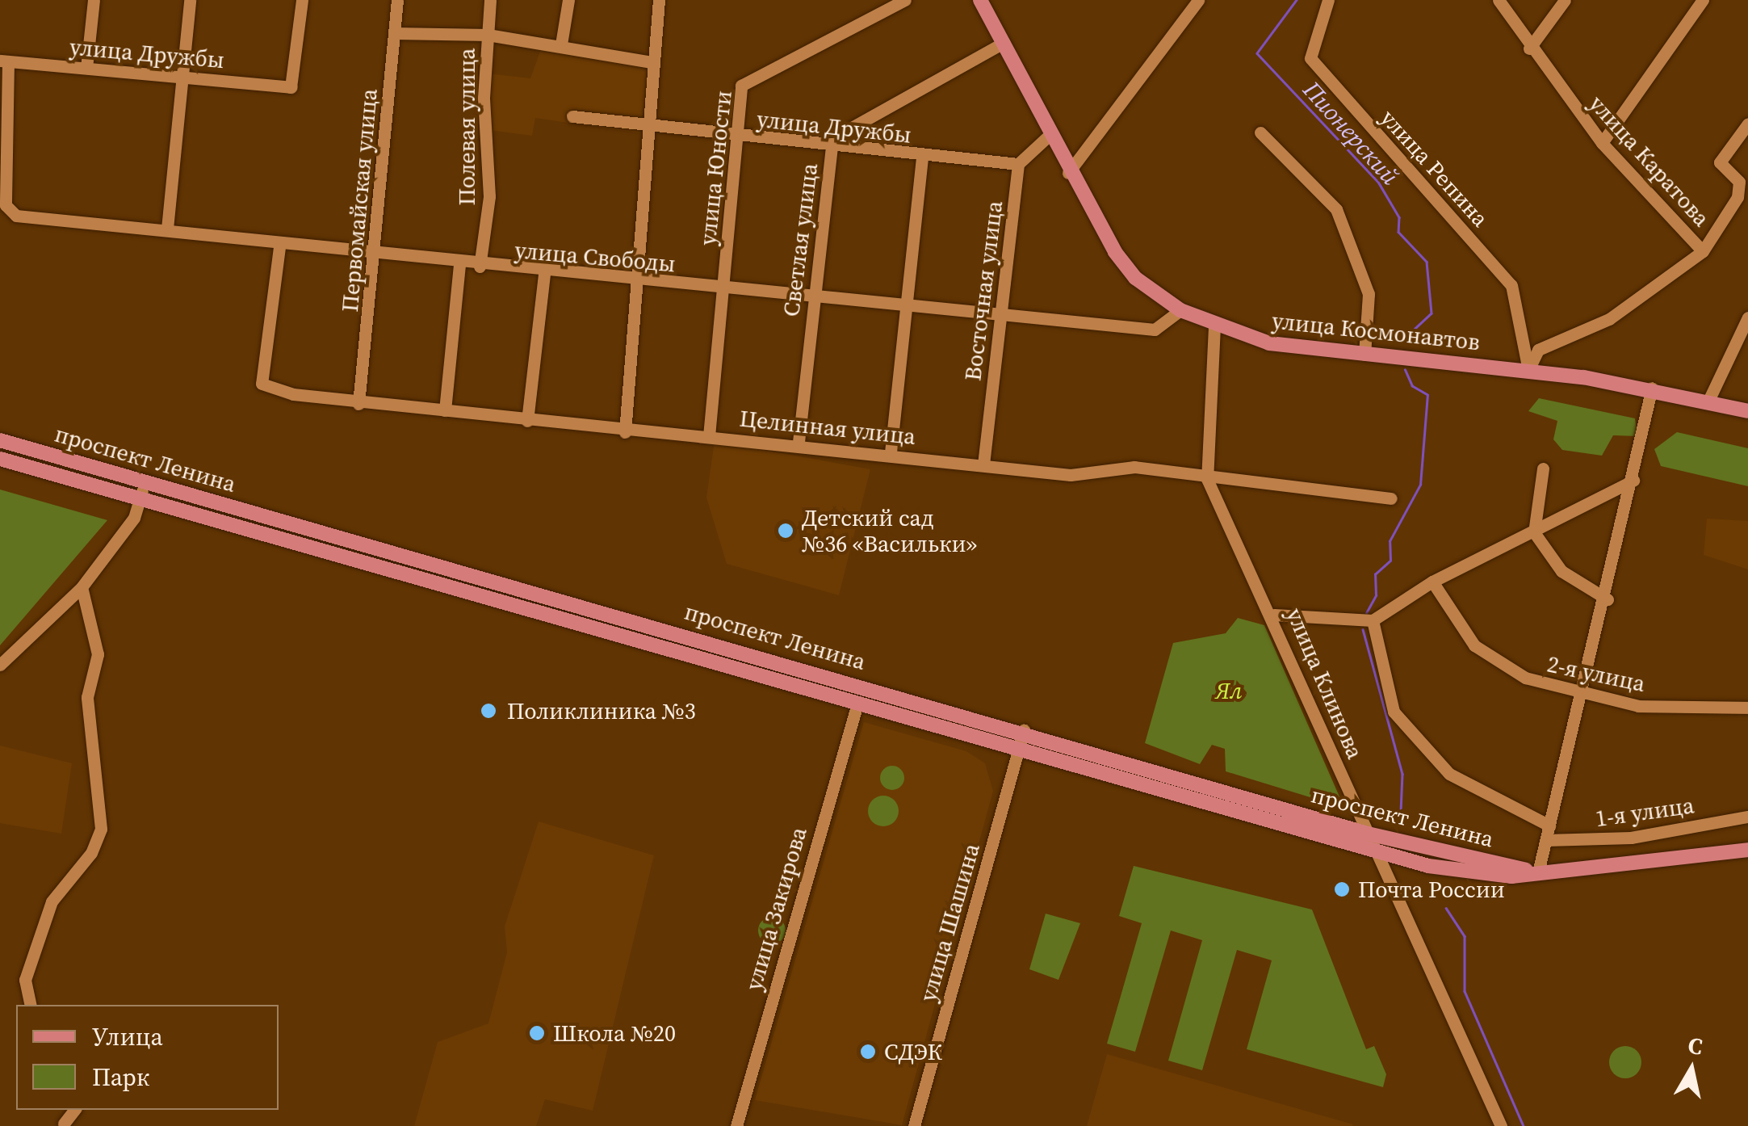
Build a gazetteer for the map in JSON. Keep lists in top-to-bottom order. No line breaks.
{"streets":{"main road":["улица Космонавтов","проспект Ленина"],"street":["улица Дружбы","Полевая улица","улица Каратова","улица Юности","улица Репина","Первомайская улица","Светлая улица","улица Свободы","Восточная улица","Целинная улица","2-я улица","улица Клинова","1-я улица","улица Закирова","улица Шашина"]},"crossings":[["улица Дружбы","улица Юности"],["улица Дружбы","Светлая улица"],["улица Дружбы","улица Свободы"],["улица Дружбы","Восточная улица"],["Полевая улица","улица Свободы"],["улица Каратова","улица Репина"],["улица Каратова","улица Космонавтов"],["улица Юности","улица Свободы"],["улица Юности","Целинная улица"],["улица Репина","улица Космонавтов"],["Первомайская улица","улица Свободы"],["Первомайская улица","Целинная улица"],["Светлая улица","улица Свободы"],["Светлая улица","улица Космонавтов"],["Светлая улица","Целинная улица"],["улица Свободы","Восточная улица"],["улица Свободы","улица Космонавтов"],["улица Свободы","Целинная улица"],["Восточная улица","Целинная улица"],["Целинная улица","улица Клинова"],["проспект Ленина","улица Клинова"],["проспект Ленина","улица Закирова"],["проспект Ленина","улица Шашина"]],"water":["Пионерский"],"parks":["Ял"],"places":["Детский сад №36 «Васильки»","Поликлиника №3","Почта России","Школа №20","СДЭК"],"legend":["Улица","Парк"],"north":"top"}
